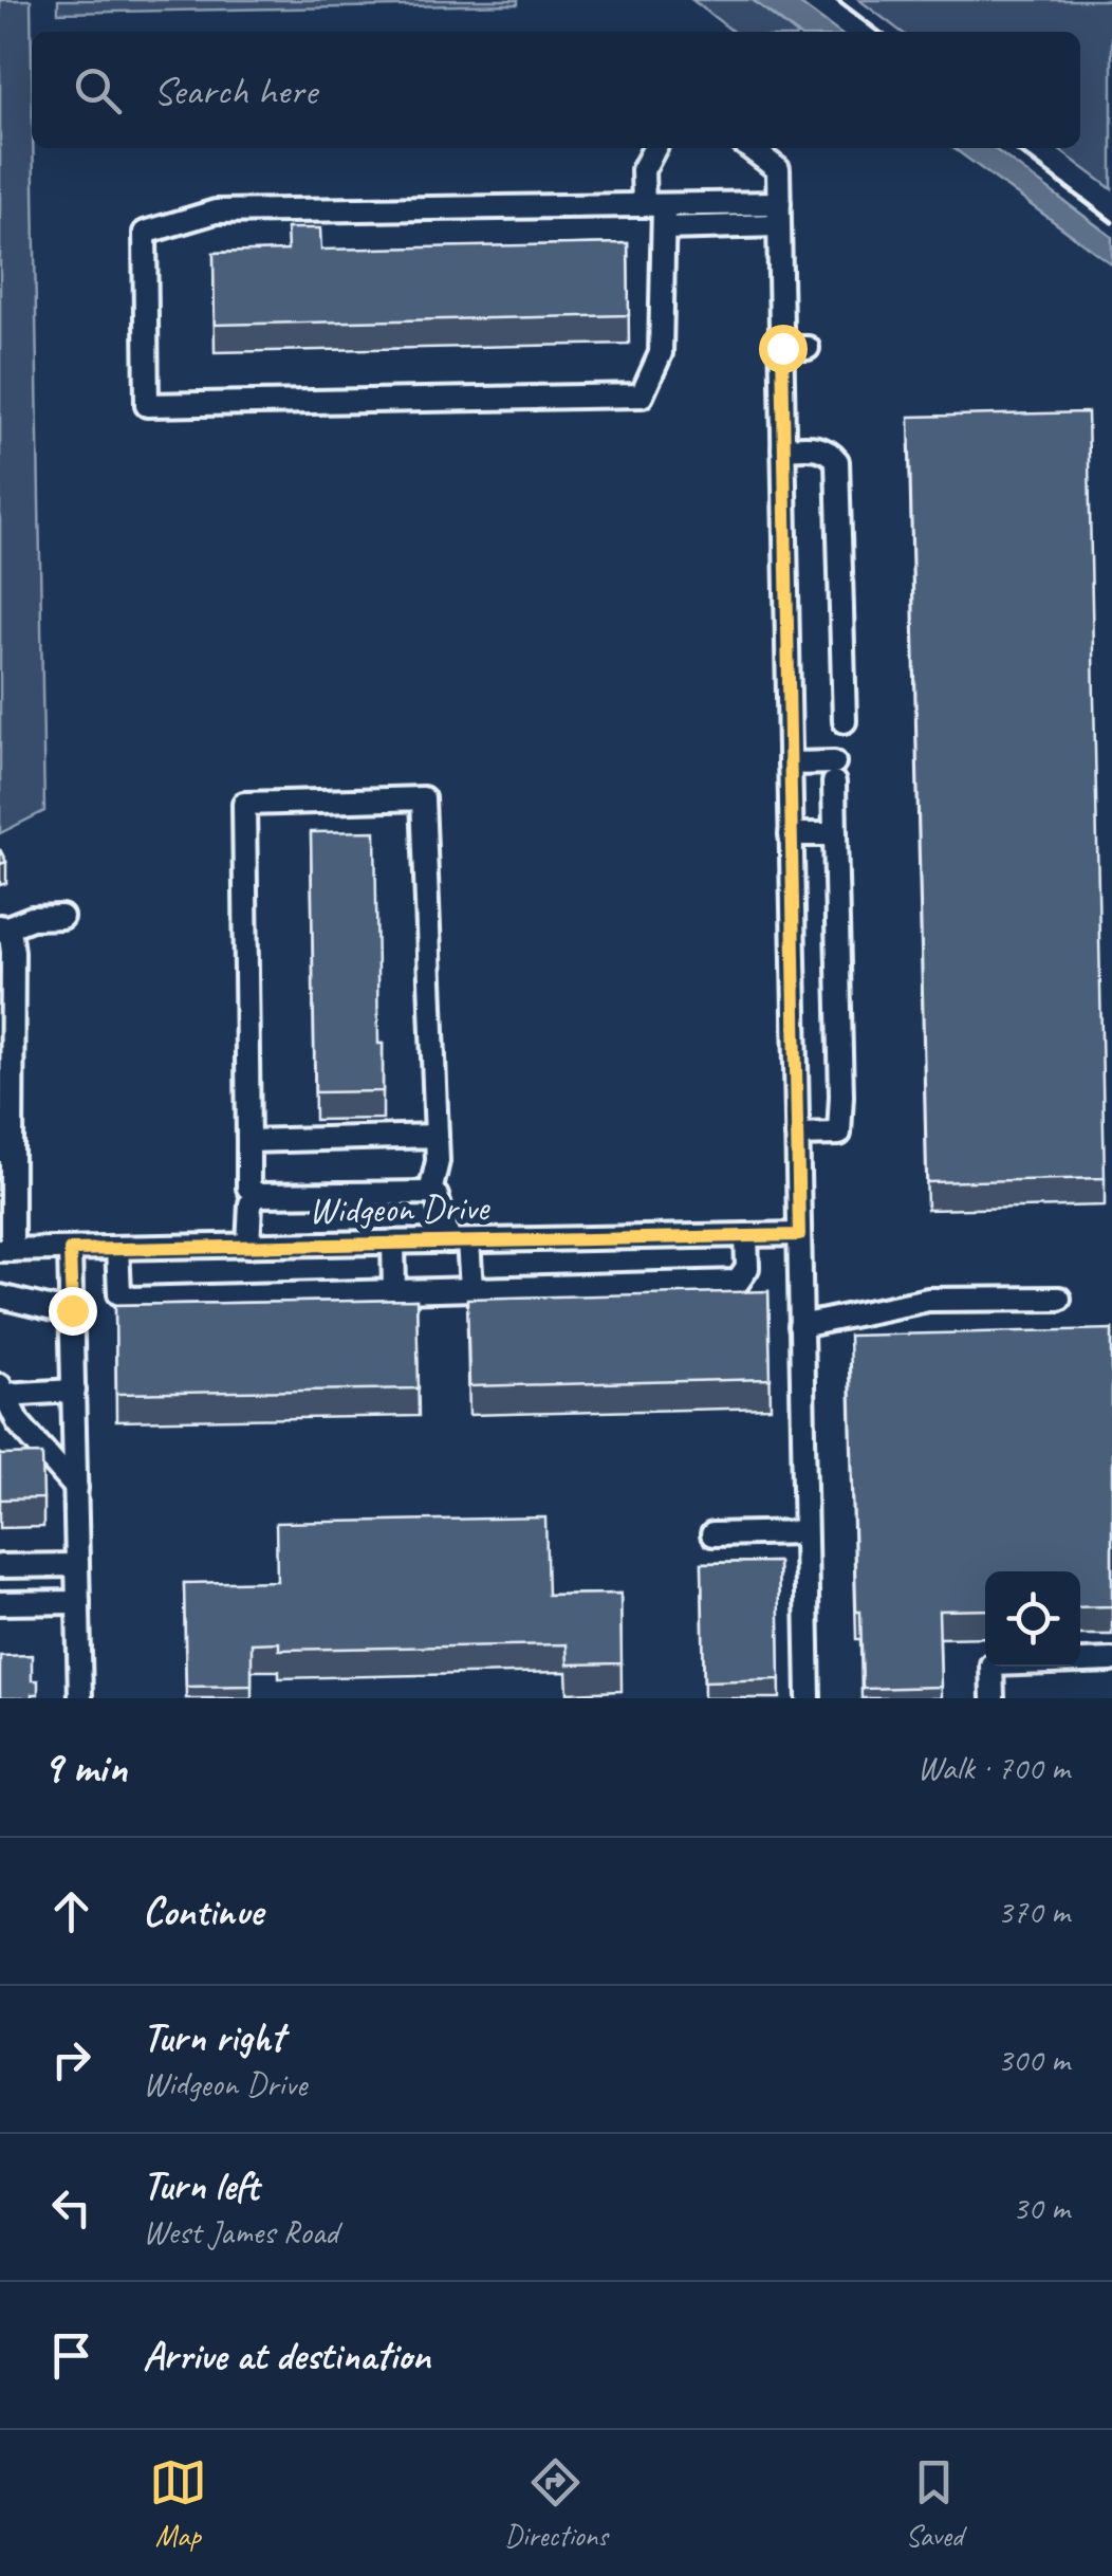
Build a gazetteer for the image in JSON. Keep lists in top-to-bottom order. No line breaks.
{"streets":{"street":["Widgeon Drive"]},"page":{"search":"Search here","heading":["9 min","Walk · 700 m"],"list":[["Continue","370 m"],["Turn right","Widgeon Drive","300 m"],["Turn left","West James Road","30 m"],"Arrive at destination"],"nav":["Map","Directions","Saved"]}}
